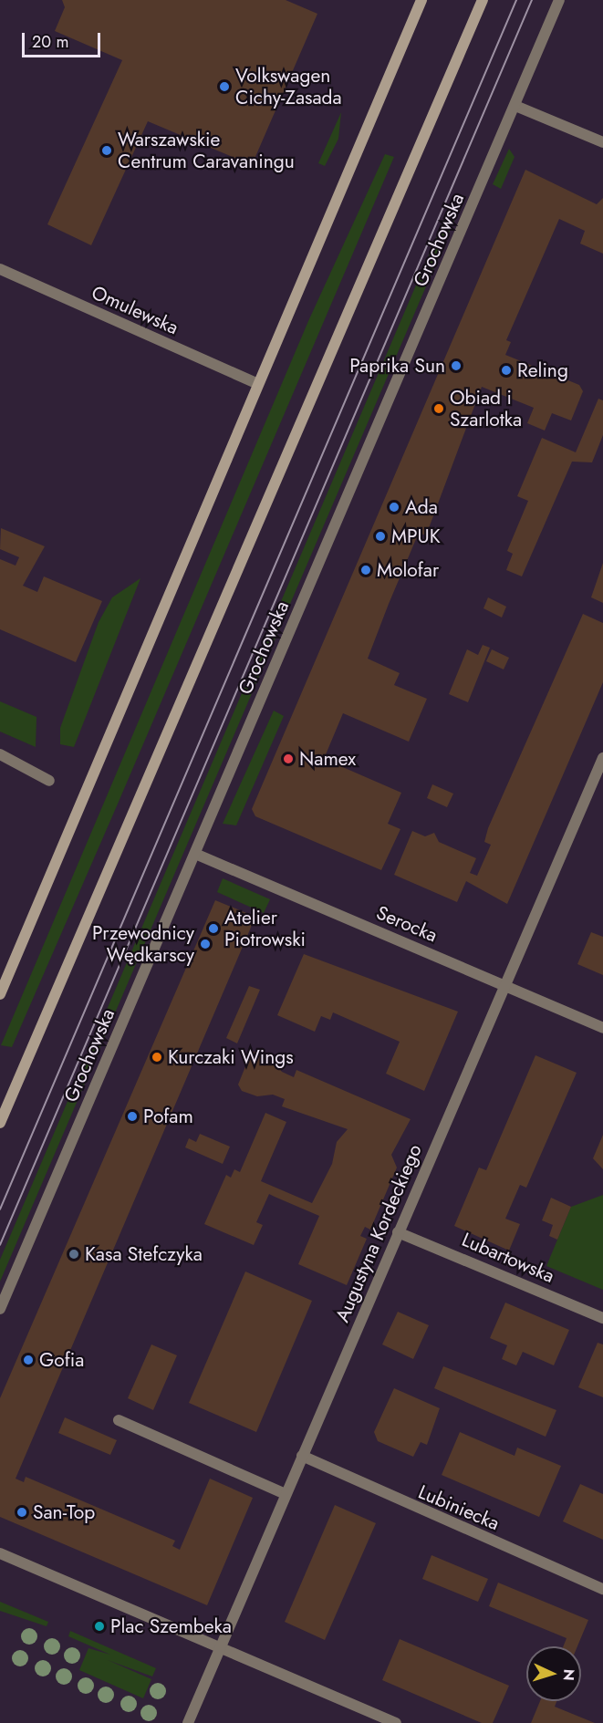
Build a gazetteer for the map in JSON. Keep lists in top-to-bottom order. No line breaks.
{"streets":{"street":["Grochowska","Omulewska","Serocka","Augustyna Kordeckiego","Lubartowska","Lubiniecka"]},"crossings":[["Grochowska","Serocka"],["Serocka","Augustyna Kordeckiego"],["Augustyna Kordeckiego","Lubartowska"],["Augustyna Kordeckiego","Lubiniecka"]],"places":["Volkswagen Cichy-Zasada","Warszawskie Centrum Caravaningu","Paprika Sun","Reling","Obiad i Szarlotka","Ada","MPUK","Molofar","Namex","Atelier Piotrowski","Przewodnicy Wędkarscy","Kurczaki Wings","Pofam","Kasa Stefczyka","Gofia","San-Top","Plac Szembeka"],"scale_bar":"20 m","north":"right"}
